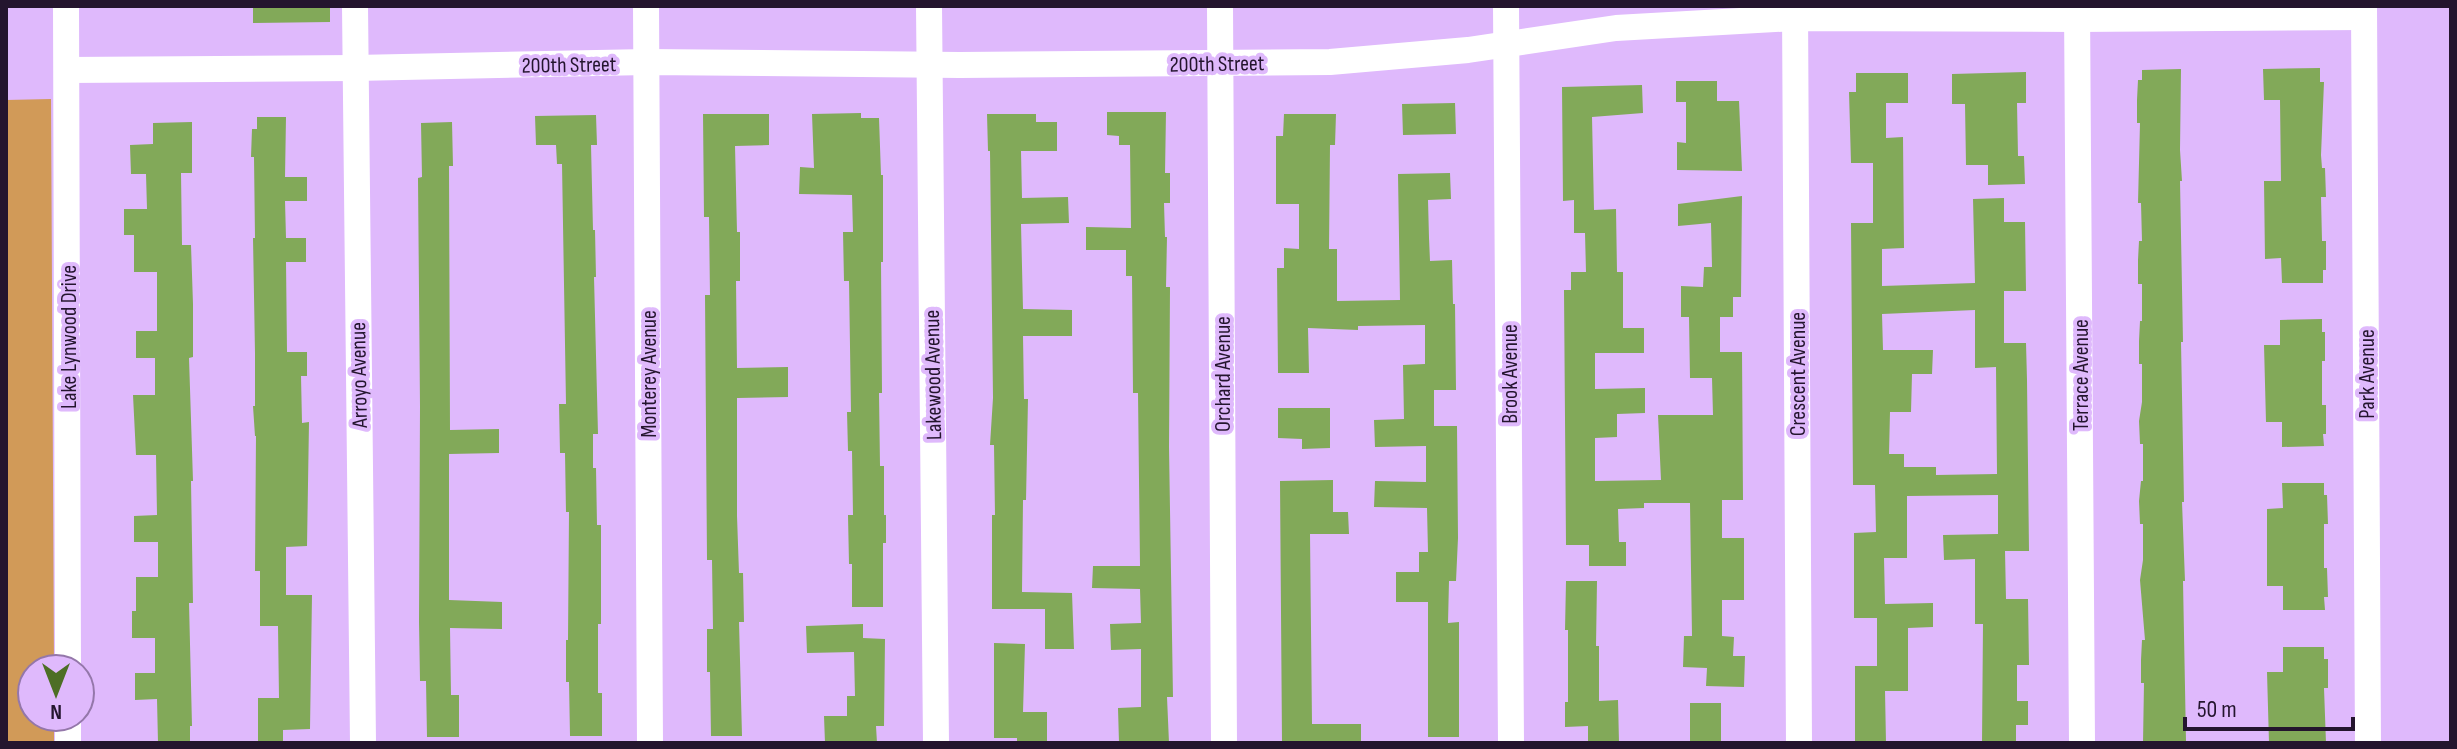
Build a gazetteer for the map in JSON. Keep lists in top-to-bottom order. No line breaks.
{"streets":{"street":["200th Street","Lake Lynwood Drive","Monterey Avenue","Orchard Avenue","Brook Avenue","Crescent Avenue","Park Avenue","Arroyo Avenue","Lakewood Avenue","Terrace Avenue"]},"crossings":[["200th Street","Lake Lynwood Drive"],["200th Street","Monterey Avenue"],["200th Street","Orchard Avenue"],["200th Street","Brook Avenue"],["200th Street","Crescent Avenue"],["200th Street","Park Avenue"],["200th Street","Arroyo Avenue"],["200th Street","Lakewood Avenue"],["200th Street","Terrace Avenue"]],"scale_bar":"50 m","north":"bottom"}
